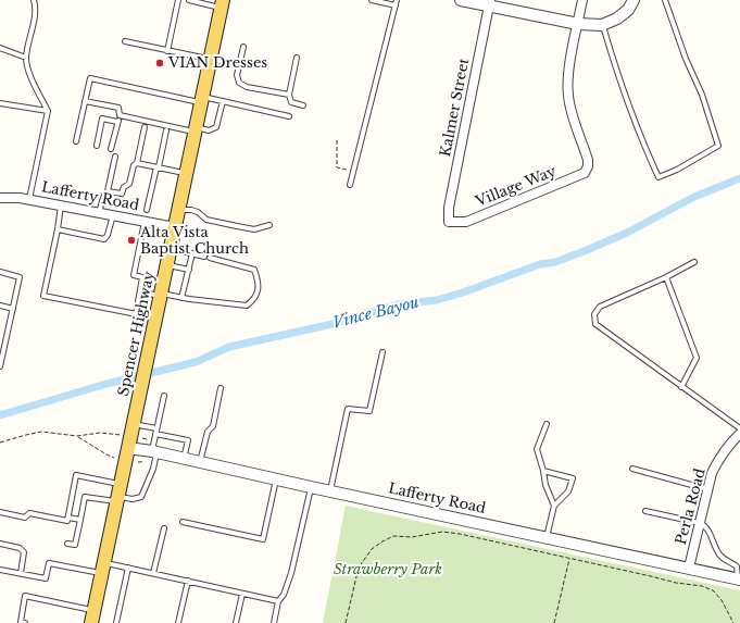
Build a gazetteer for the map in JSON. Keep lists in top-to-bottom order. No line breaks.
{"streets":{"main road":["Spencer Highway"],"street":["Kalmer Street","Village Way","Lafferty Road","Perla Road"]},"crossings":[["Kalmer Street","Village Way"],["Lafferty Road","Spencer Highway"],["Lafferty Road","Perla Road"]],"water":["Vince Bayou"],"parks":["Strawberry Park"],"places":["VIAN Dresses","Alta Vista Baptist Church"]}
